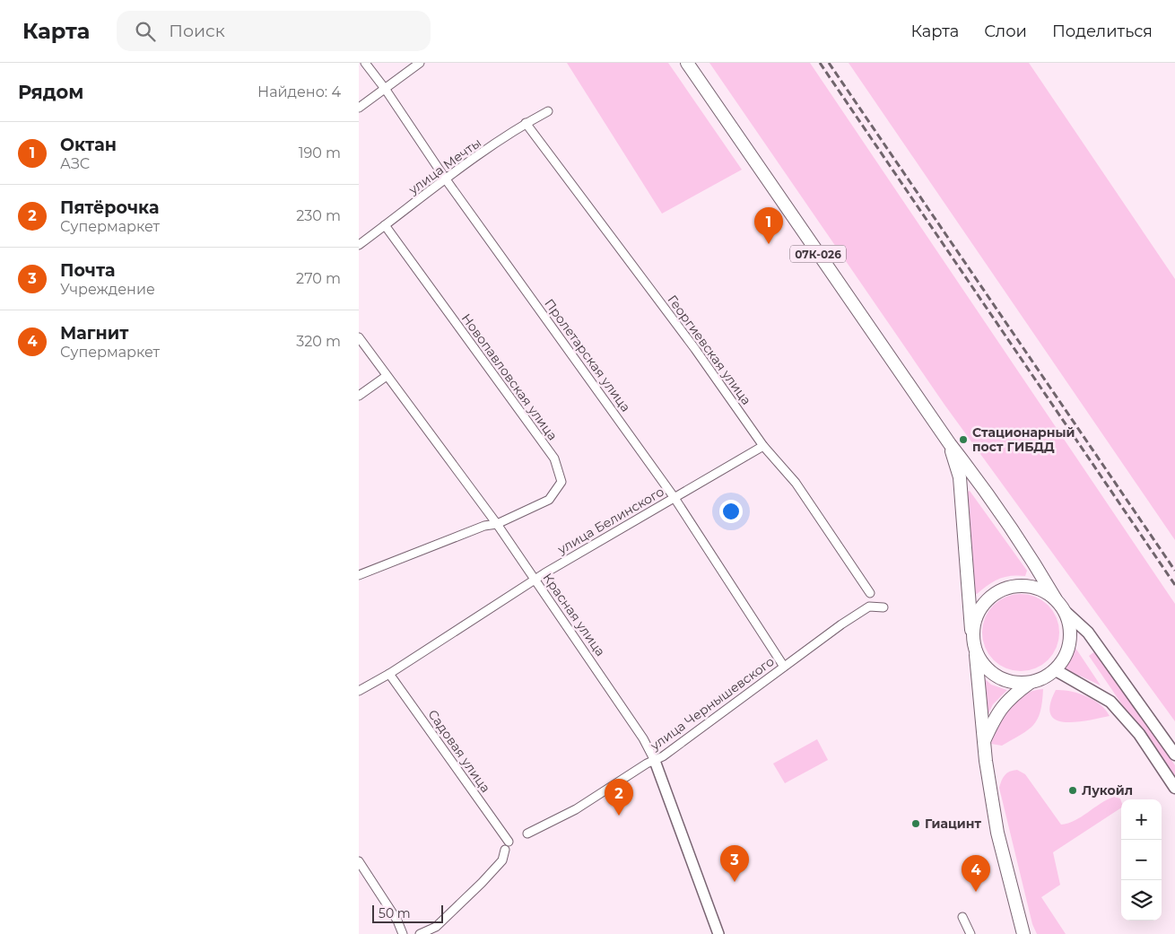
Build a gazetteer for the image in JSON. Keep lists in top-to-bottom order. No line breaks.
{"streets":{"main road":["07К-026"],"street":["улица Мечты","Георгиевская улица","Пролетарская улица","Новопавловская улица","улица Белинского","Красная улица","улица Чернышевского","Садовая улица"]},"crossings":[["улица Мечты","Георгиевская улица"],["улица Мечты","Пролетарская улица"],["улица Мечты","Новопавловская улица"],["Георгиевская улица","улица Белинского"],["Пролетарская улица","улица Белинского"],["Пролетарская улица","улица Чернышевского"],["Новопавловская улица","Красная улица"],["улица Белинского","Красная улица"],["улица Белинского","Садовая улица"],["Красная улица","улица Чернышевского"]],"places":["Стационарный пост ГИБДД","Лукойл","Гиацинт"],"scale_bar":"50 m","page":{"header":"Карта","search":"Поиск","nav":["Карта","Слои","Поделиться"],"heading":["Рядом","Найдено: 4"],"list":[{"mark":"1","name":"Октан","note":"АЗС","value":"190 m"},{"mark":"2","name":"Пятёрочка","note":"Супермаркет","value":"230 m"},{"mark":"3","name":"Почта","note":"Учреждение","value":"270 m"},{"mark":"4","name":"Магнит","note":"Супермаркет","value":"320 m"}],"pins":["1","2","3","4"],"map_buttons":["+","−"],"scale":"50 m"}}
